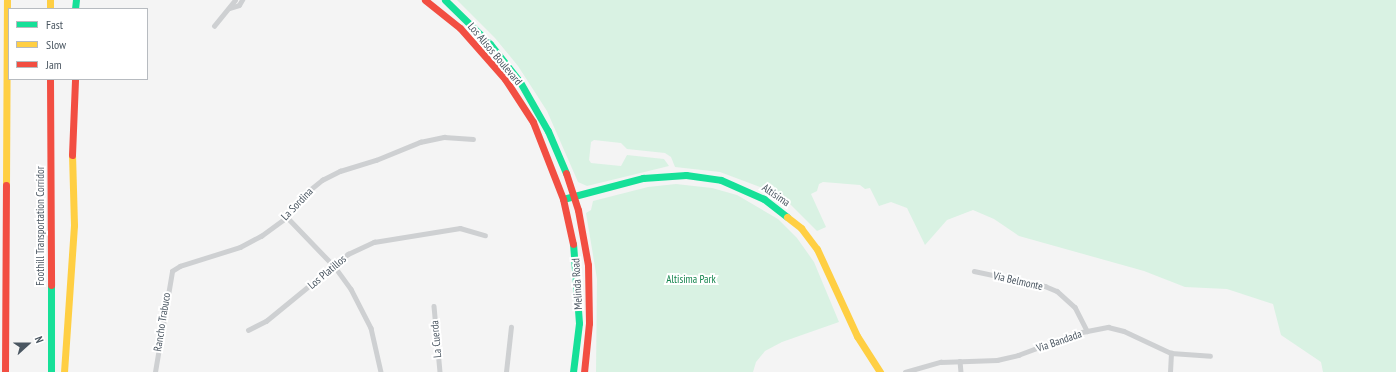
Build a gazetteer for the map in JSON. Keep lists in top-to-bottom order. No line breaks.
{"streets":{"main road":["Los Alisos Boulevard","Altisima","Foothill Transportation Corridor","Melinda Road"],"street":["La Sordina","Los Platillos","Via Belmonte","Rancho Trabuco","La Cuerda","Via Bandada"]},"crossings":[["Los Alisos Boulevard","Altisima"],["Los Alisos Boulevard","Melinda Road"],["Altisima","Melinda Road"],["La Sordina","Rancho Trabuco"],["Via Belmonte","Via Bandada"]],"parks":["Altisima Park"],"legend":["Fast","Slow","Jam"],"north":"right"}
